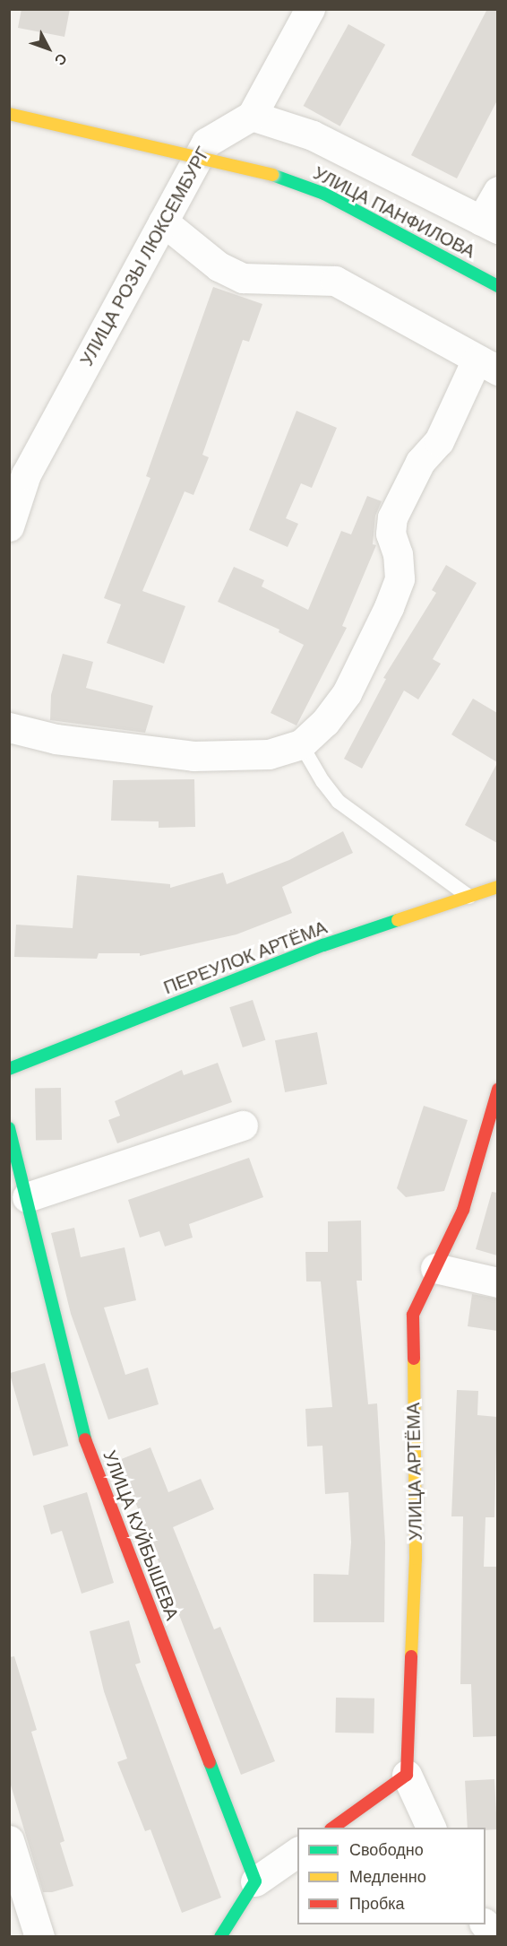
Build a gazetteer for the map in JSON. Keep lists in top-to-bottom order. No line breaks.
{"streets":{"street":["УЛИЦА ПАНФИЛОВА","УЛИЦА РОЗЫ ЛЮКСЕМБУРГ","ПЕРЕУЛОК АРТЁМА","УЛИЦА АРТЁМА","УЛИЦА КУЙБЫШЕВА"]},"legend":["Свободно","Медленно","Пробка"],"north":"bottom right"}
